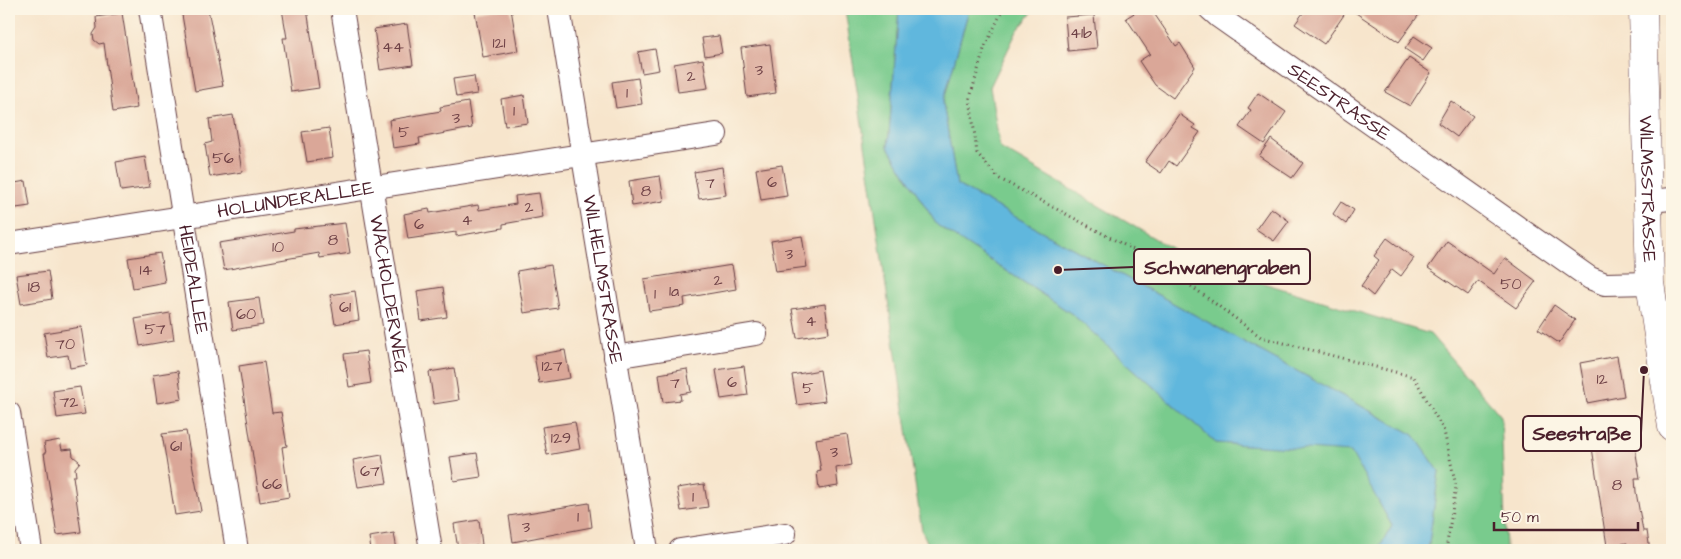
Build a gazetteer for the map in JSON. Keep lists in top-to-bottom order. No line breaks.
{"streets":{"street":["SEESTRASSE","WILMSSTRASSE","HOLUNDERALLEE","WILHELMSTRASSE","HEIDEALLEE","WACHOLDERWEG"]},"crossings":[["SEESTRASSE","WILMSSTRASSE"],["HOLUNDERALLEE","WILHELMSTRASSE"],["HOLUNDERALLEE","HEIDEALLEE"],["HOLUNDERALLEE","WACHOLDERWEG"]],"places":["Schwanengraben","Seestraße"],"house_numbers":["41b","121","44","3","2","1","1","3","5","56","6","7","8","2","4","6","8","10","3","14","2","50","18","1a","1","61","60","4","57","70","127","12","6","7","5","72","129","61","3","67","66","8","1","1","3"],"scale_bar":"50 m"}
